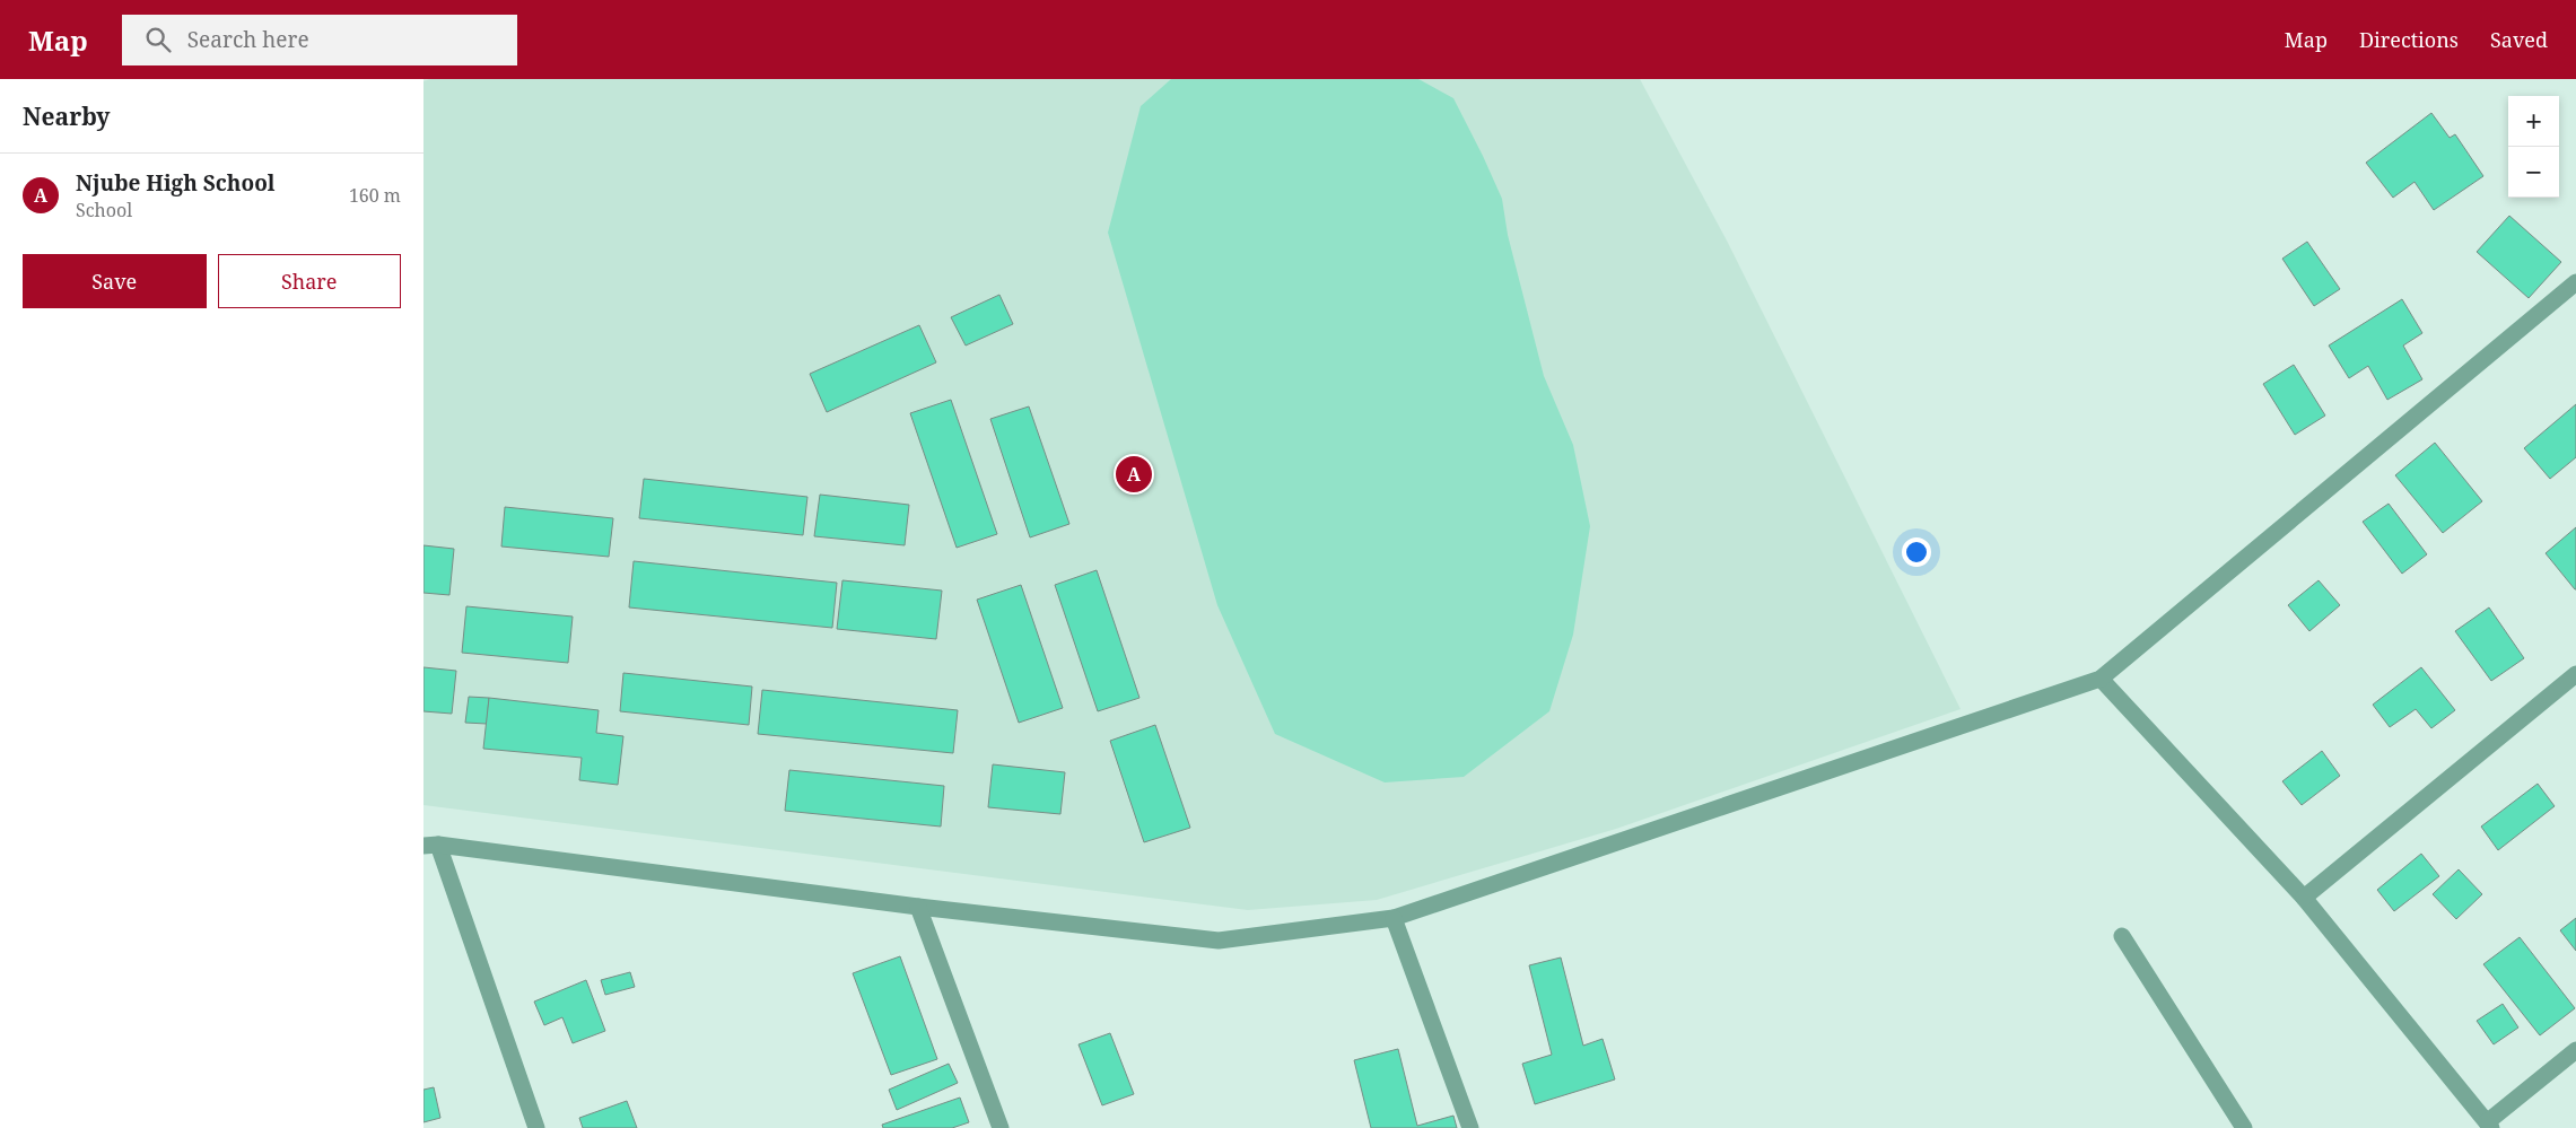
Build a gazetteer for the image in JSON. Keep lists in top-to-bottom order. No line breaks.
{"page":{"header":"Map","search":"Search here","nav":["Map","Directions","Saved"],"heading":"Nearby","map_buttons":["+","−"],"list":[{"mark":"A","name":"Njube High School","note":"School","value":"160 m"}],"buttons":["Save","Share"],"pins":"A"}}
